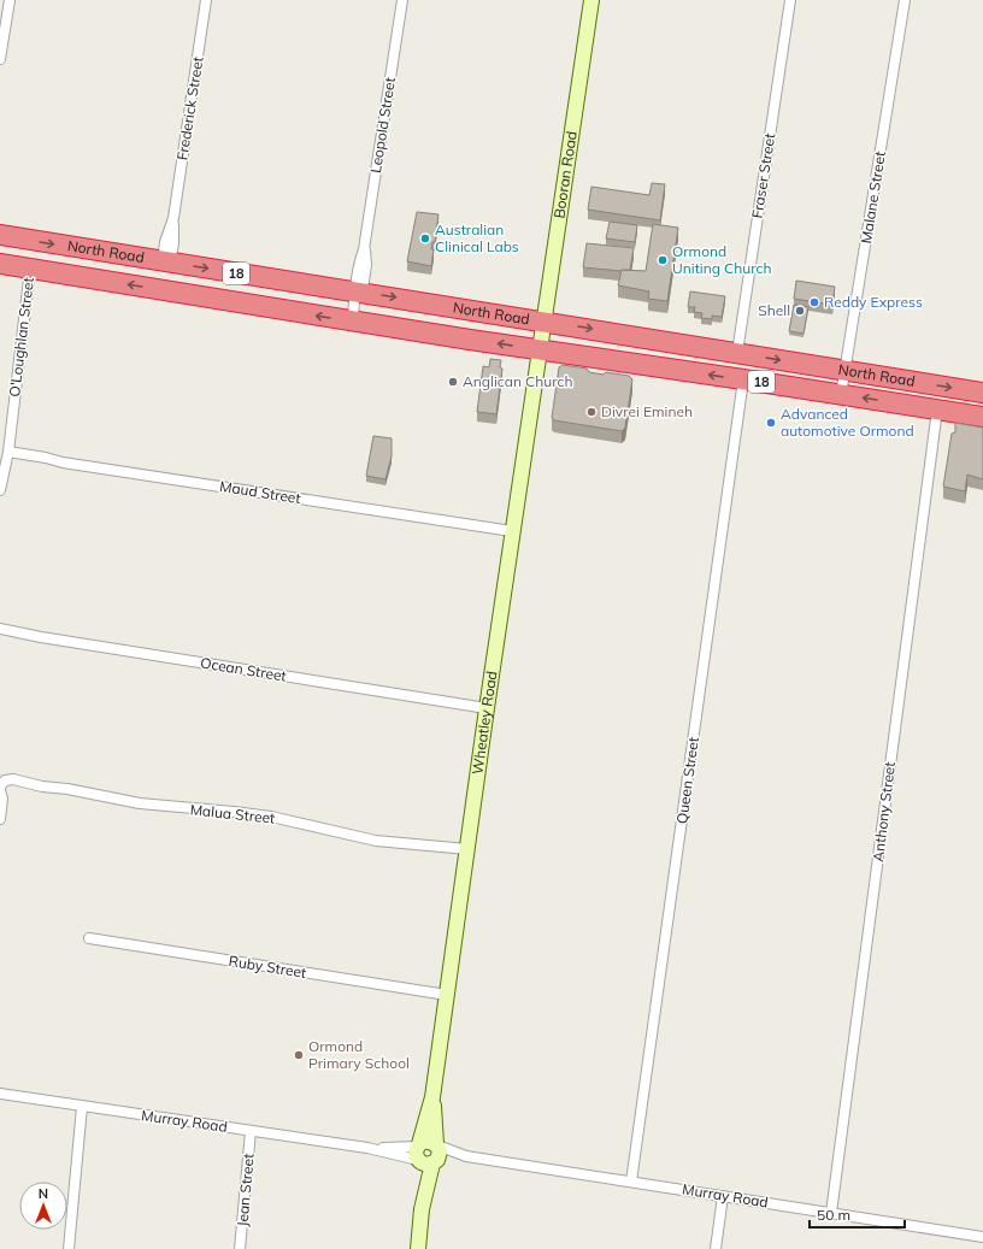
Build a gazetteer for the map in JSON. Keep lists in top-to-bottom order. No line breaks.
{"streets":{"highway":["North Road","18"],"street":["Frederick Street","Leopold Street","Booran Road","Fraser Street","Malane Street","O'Loughlan Street","Maud Street","Ocean Street","Wheatley Road","Queen Street","Anthony Street","Malua Street","Ruby Street","Murray Road","Jean Street"]},"crossings":[["Frederick Street","North Road"],["Leopold Street","North Road"],["Booran Road","North Road"],["Booran Road","Wheatley Road"],["Fraser Street","North Road"],["Malane Street","North Road"],["North Road","O'Loughlan Street"],["North Road","Wheatley Road"],["North Road","Queen Street"],["North Road","Anthony Street"],["O'Loughlan Street","Maud Street"],["Maud Street","Wheatley Road"],["Ocean Street","Wheatley Road"],["Wheatley Road","Malua Street"],["Wheatley Road","Ruby Street"],["Wheatley Road","Murray Road"],["Queen Street","Murray Road"],["Anthony Street","Murray Road"],["Murray Road","Jean Street"]],"places":["Australian Clinical Labs","Ormond Uniting Church","Reddy Express","Shell","Anglican Church","Divrei Emineh","Advanced automotive Ormond","Ormond Primary School"],"scale_bar":"50 m","north":"top"}
